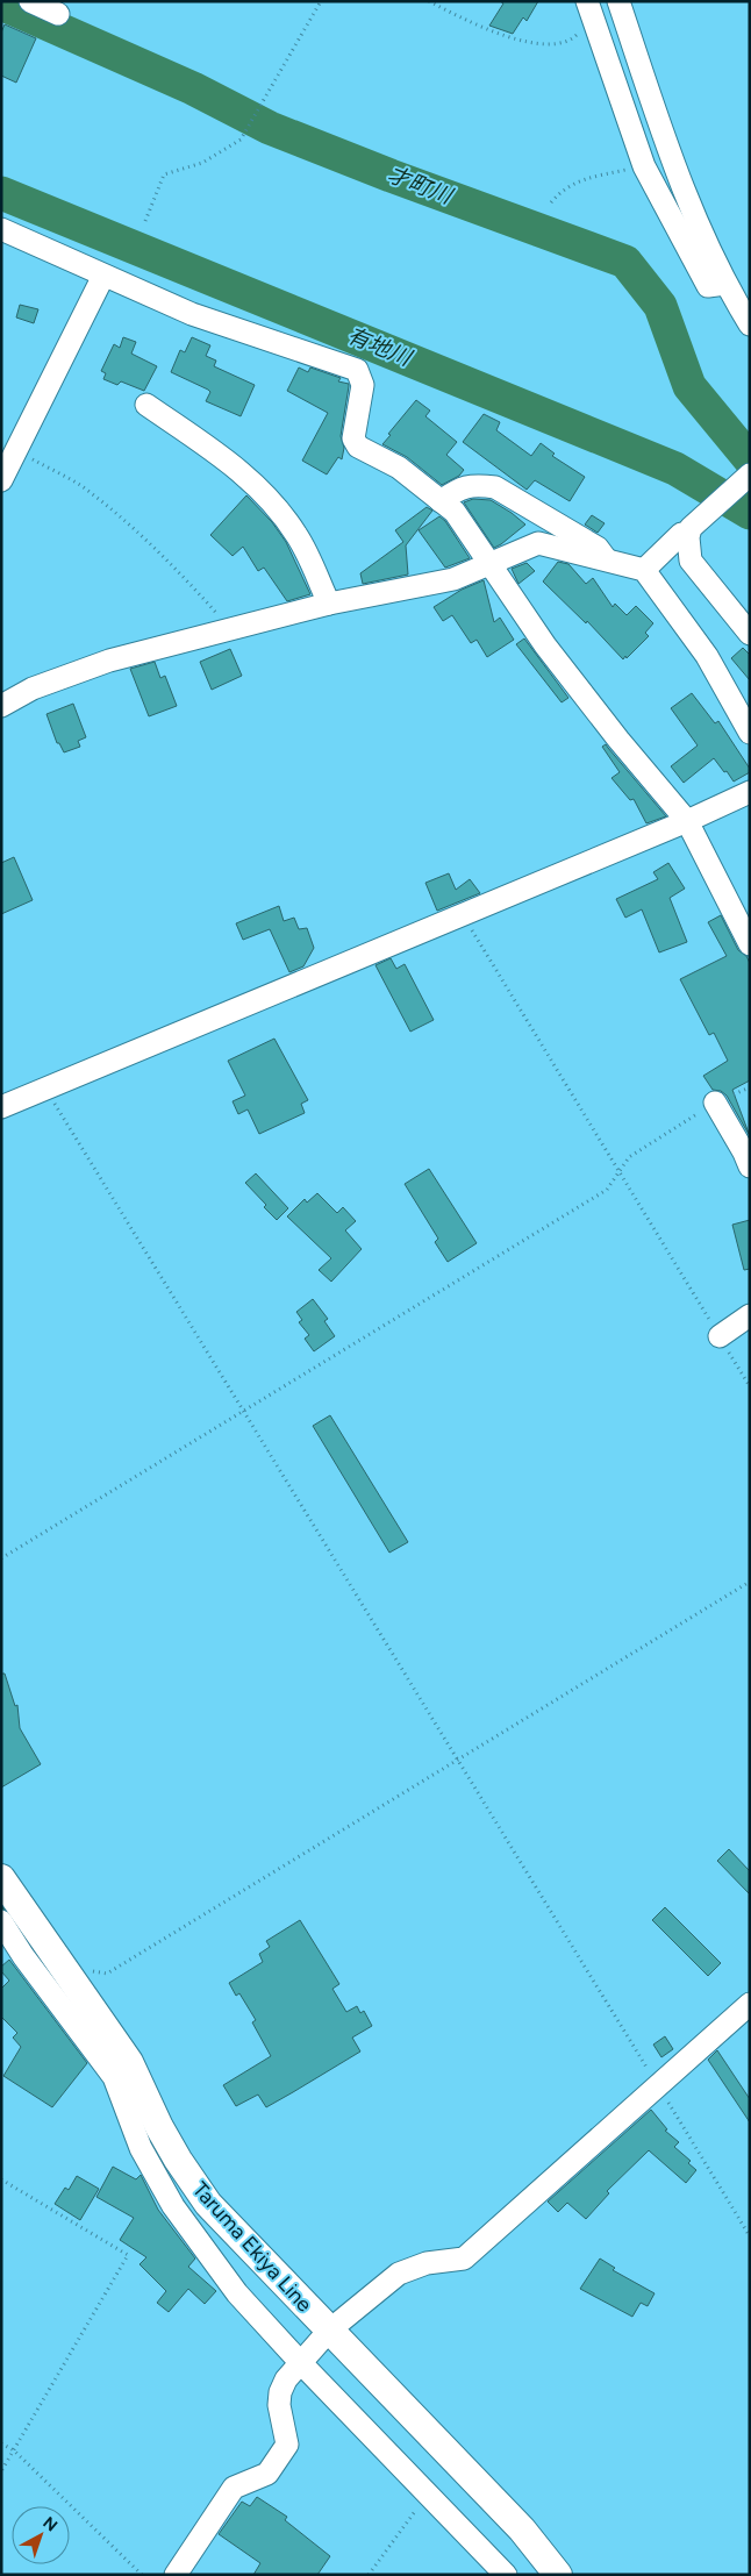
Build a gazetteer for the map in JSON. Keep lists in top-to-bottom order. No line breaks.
{"streets":{"main road":["Taruma Ekiya Line"]},"water":["才町川","有地川"],"north":"top right"}
